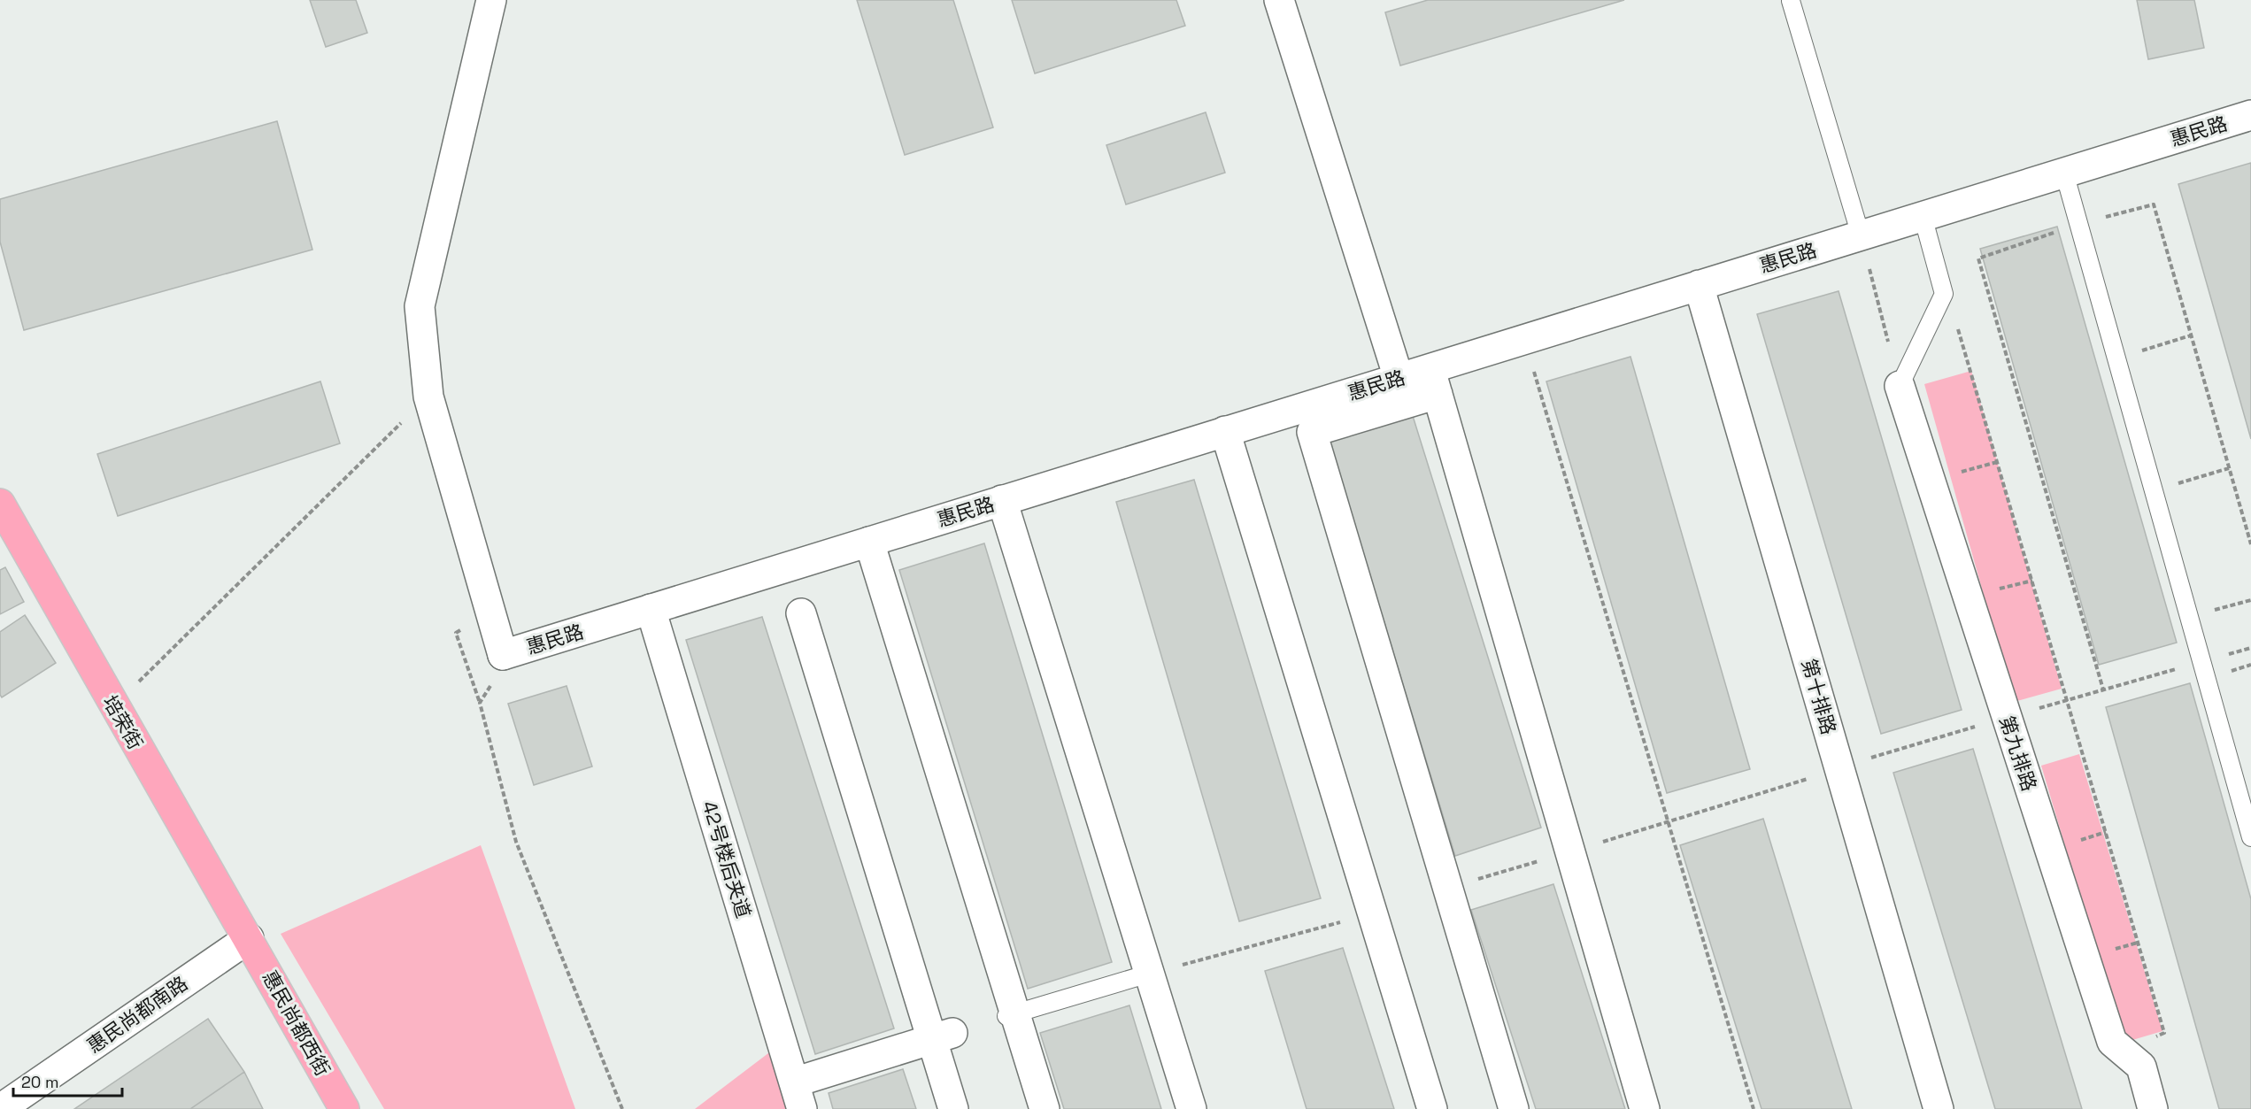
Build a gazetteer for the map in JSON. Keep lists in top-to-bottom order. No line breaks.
{"streets":{"highway":["培荣街","惠民尚都西街"],"street":["惠民路","第十排路","第九排路","42号楼后夹道","惠民尚都南路"]},"crossings":[["惠民路","第十排路"],["惠民路","42号楼后夹道"],["培荣街","惠民尚都南路"],["培荣街","惠民尚都西街"],["惠民尚都南路","惠民尚都西街"]],"scale_bar":"20 m"}
